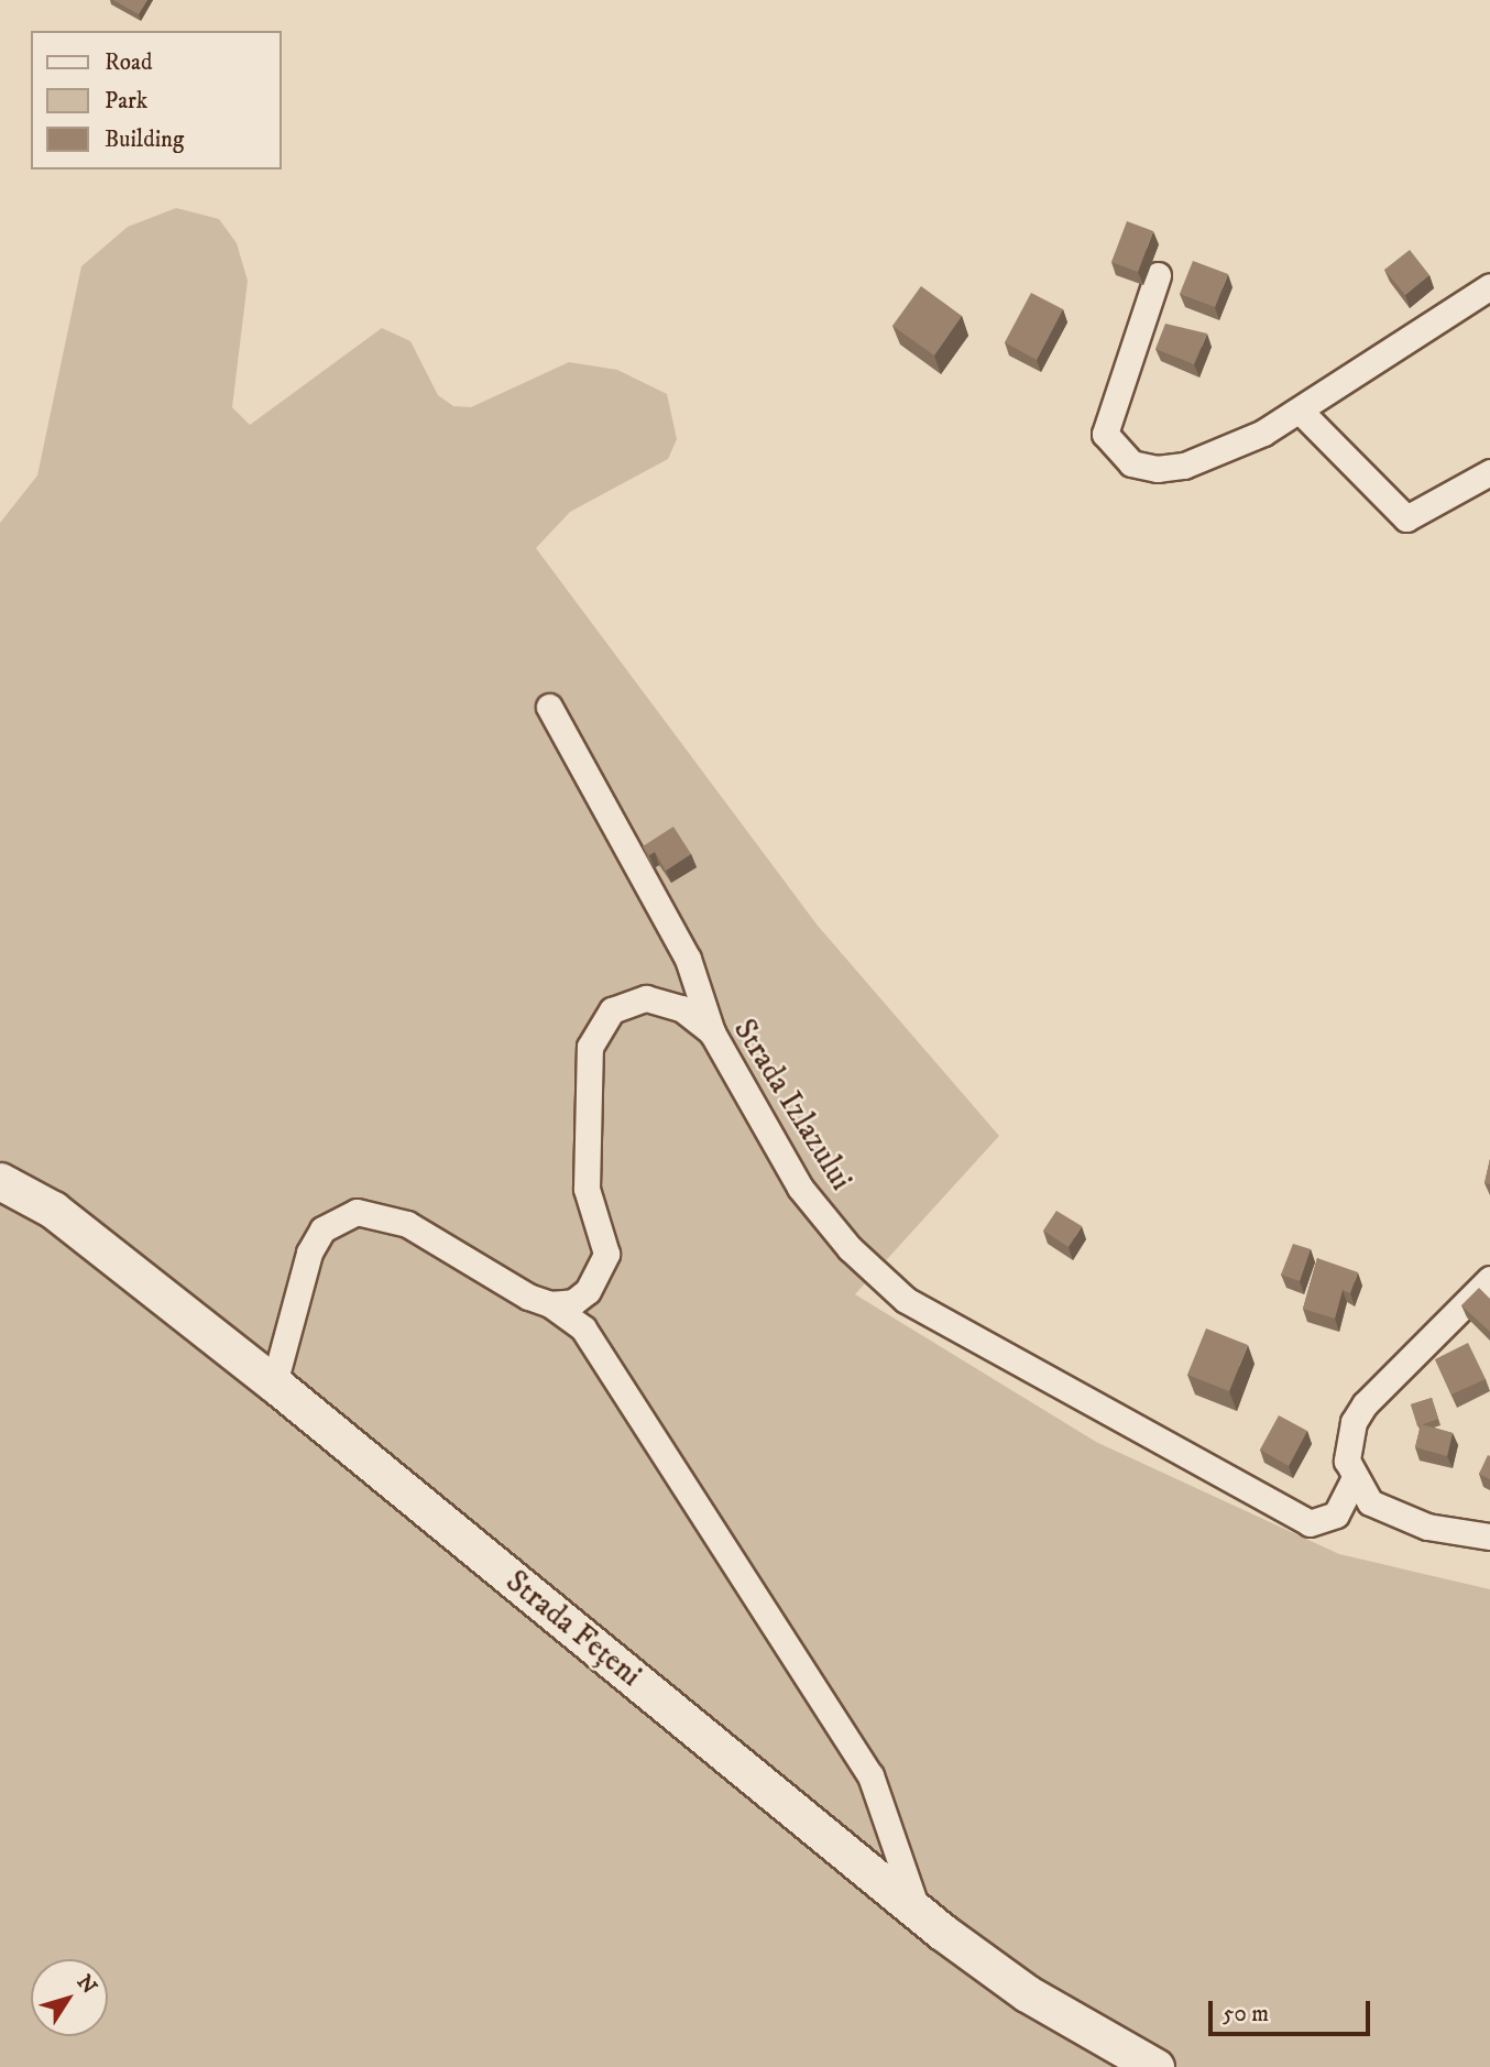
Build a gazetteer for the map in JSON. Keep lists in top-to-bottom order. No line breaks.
{"streets":{"street":["Strada Izlazului","Strada Fețeni"]},"legend":["Road","Park","Building"],"scale_bar":"50 m","north":"top right"}
